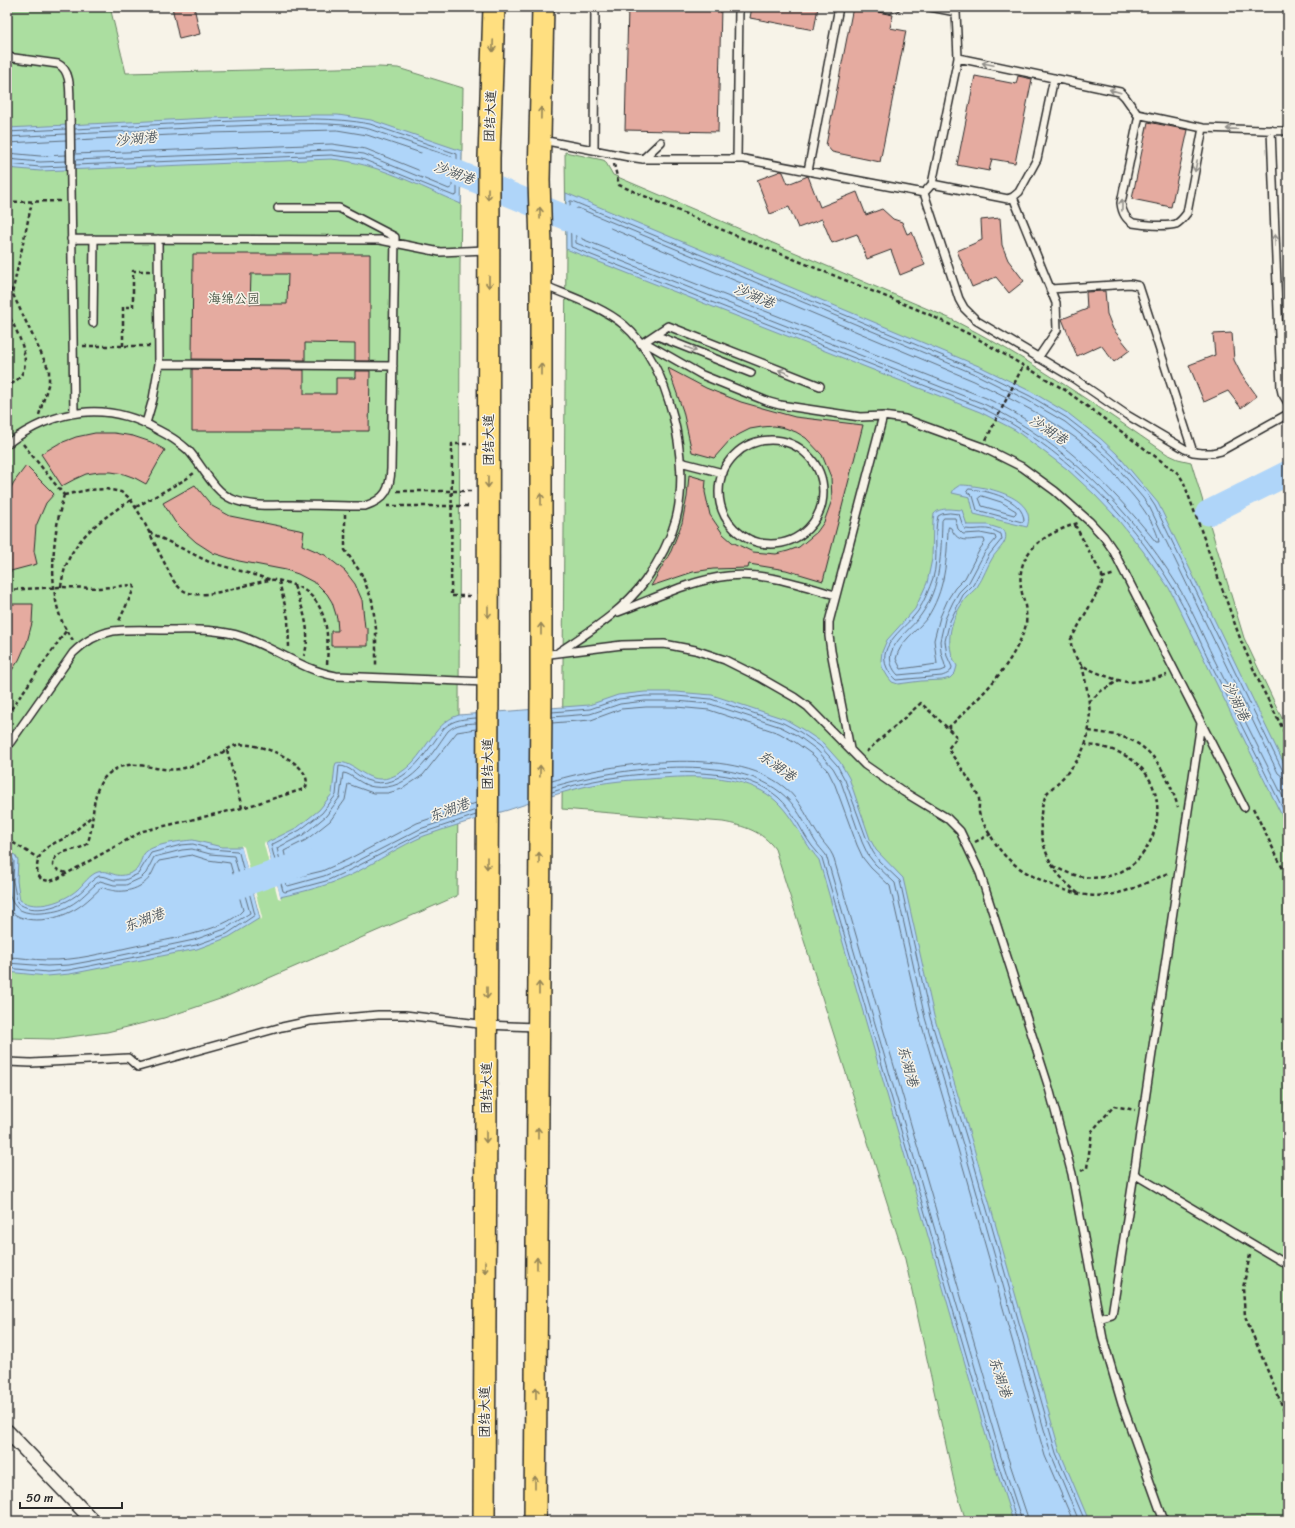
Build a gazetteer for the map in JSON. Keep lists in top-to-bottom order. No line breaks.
{"streets":{"main road":["团结大道"]},"water":["沙湖港","东湖港"],"parks":["海绵公园"],"scale_bar":"50 m"}
